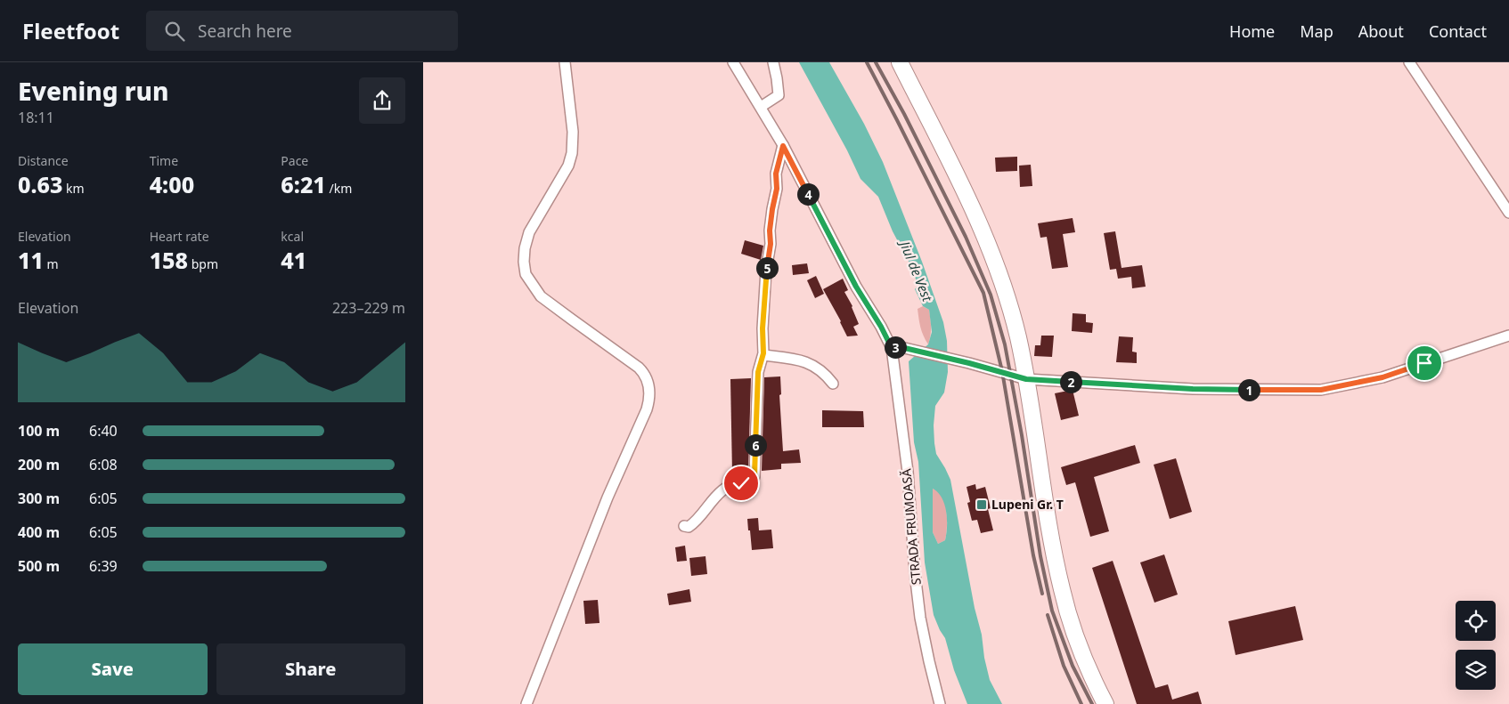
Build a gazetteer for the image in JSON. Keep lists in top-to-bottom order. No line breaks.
{"streets":{"street":["STRADA FRUMOASĂ"]},"water":["Jiul de Vest"],"places":{"transit":["Lupeni Gr. T"]},"page":{"header":"Fleetfoot","search":"Search here","nav":["Home","Map","About","Contact"],"heading":["Evening run","18:11"],"stats":[["Distance","0.63 km"],["Time","4:00"],["Pace","6:21 /km"],["Elevation","11 m"],["Heart rate","158 bpm"],["kcal","41"]],"pins":["4","5","3","2","1","6"],"chart":["Elevation","223–229 m"],"list":[{"name":"100 m","note":"6:40"},{"name":"200 m","note":"6:08"},{"name":"300 m","note":"6:05"},{"name":"400 m","note":"6:05"},{"name":"500 m","note":"6:39"}],"buttons":["Save","Share"]}}
